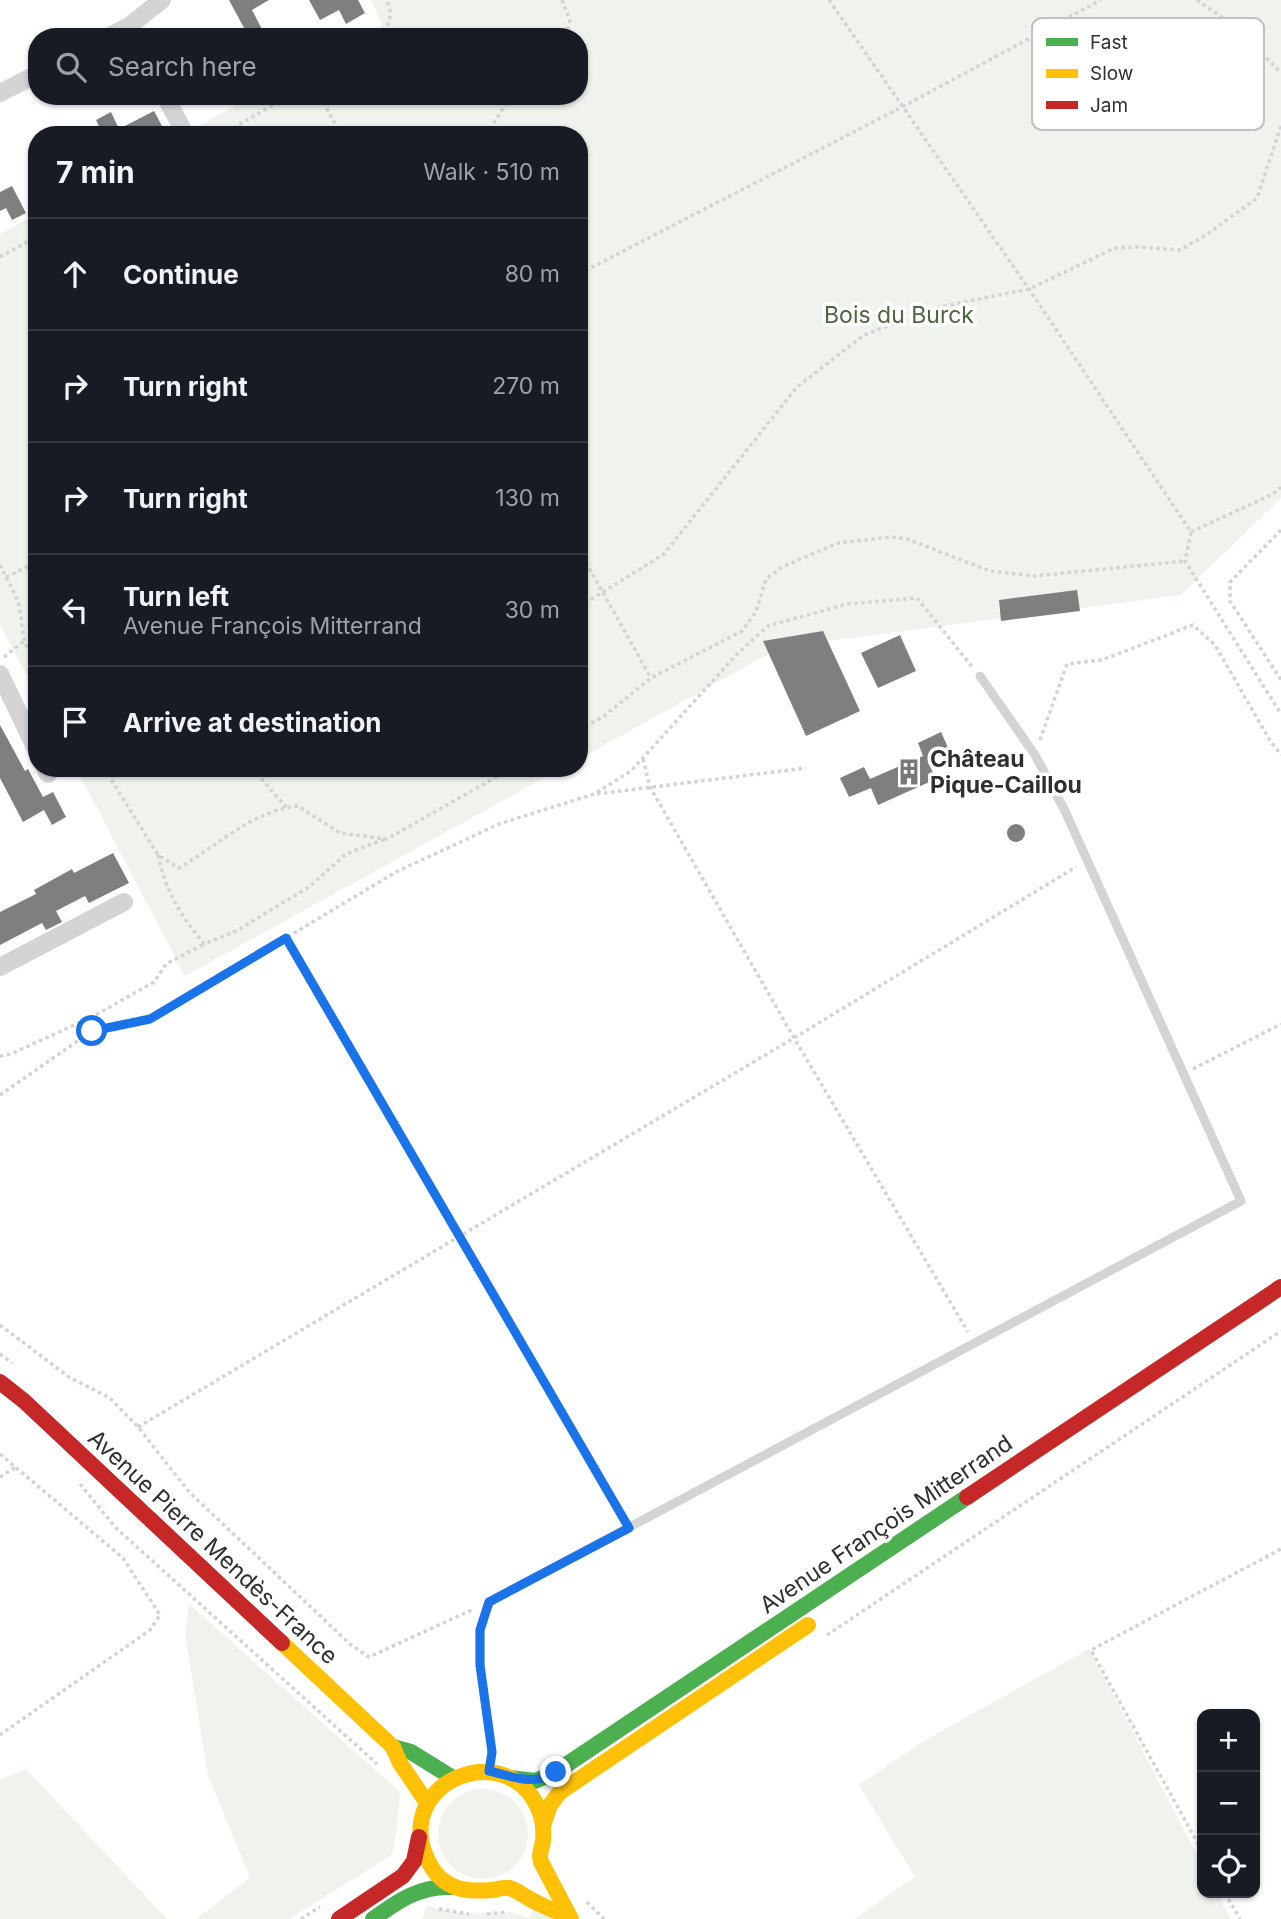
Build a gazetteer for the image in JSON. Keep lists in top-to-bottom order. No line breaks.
{"streets":{"main road":["Avenue François Mitterrand","Avenue Pierre Mendès-France"]},"parks":["Bois du Burck"],"places":{"building":["Château Pique-Caillou"]},"legend":["Fast","Slow","Jam"],"page":{"search":"Search here","heading":["7 min","Walk · 510 m"],"list":[["Continue","80 m"],["Turn right","270 m"],["Turn right","130 m"],["Turn left","Avenue François Mitterrand","30 m"],"Arrive at destination"],"map_buttons":["+","−"]}}
